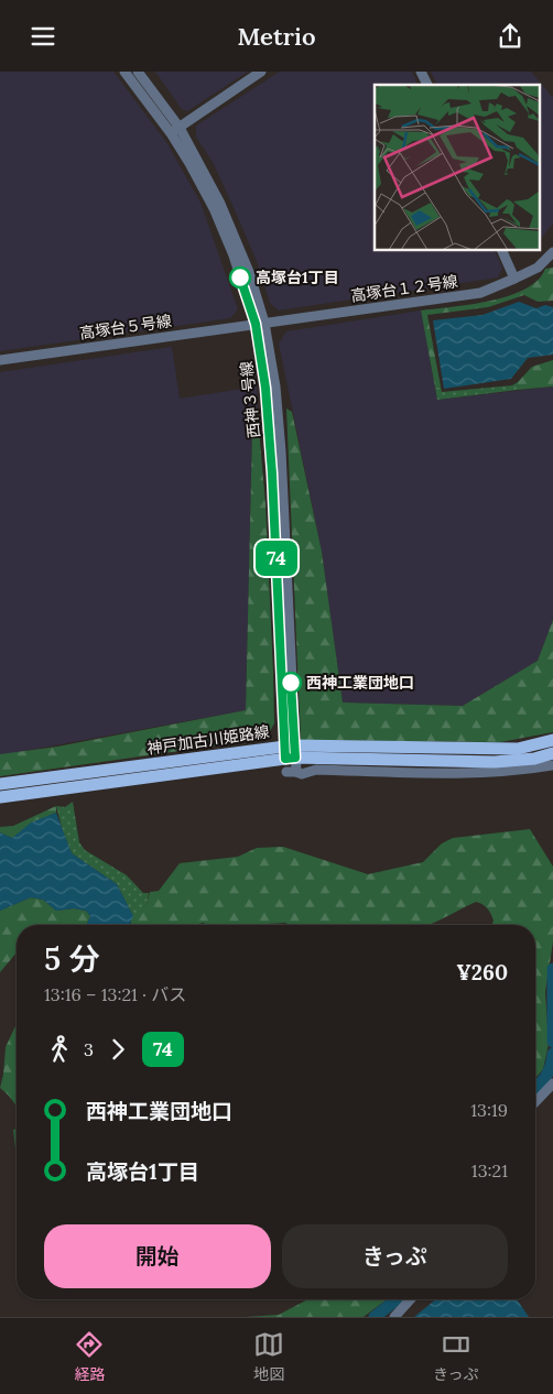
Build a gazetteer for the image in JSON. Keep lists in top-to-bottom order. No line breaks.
{"streets":{"main road":["神戸加古川姫路線"],"street":["高塚台１２号線","高塚台５号線","西神３号線"]},"crossings":[["高塚台１２号線","高塚台５号線"],["高塚台１２号線","西神３号線"],["高塚台５号線","西神３号線"],["西神３号線","神戸加古川姫路線"]],"places":["高塚台1丁目","西神工業団地口"],"lines":["bus line 74"],"page":{"header":"Metrio","on_map":"74","heading":["5 分","13:16 – 13:21 · バス","¥260"],"legs":["3","74"],"list":[{"name":"西神工業団地口","value":"13:19"},{"name":"高塚台1丁目","value":"13:21"}],"buttons":["開始","きっぷ"],"tabs":["経路","地図","きっぷ"]}}
